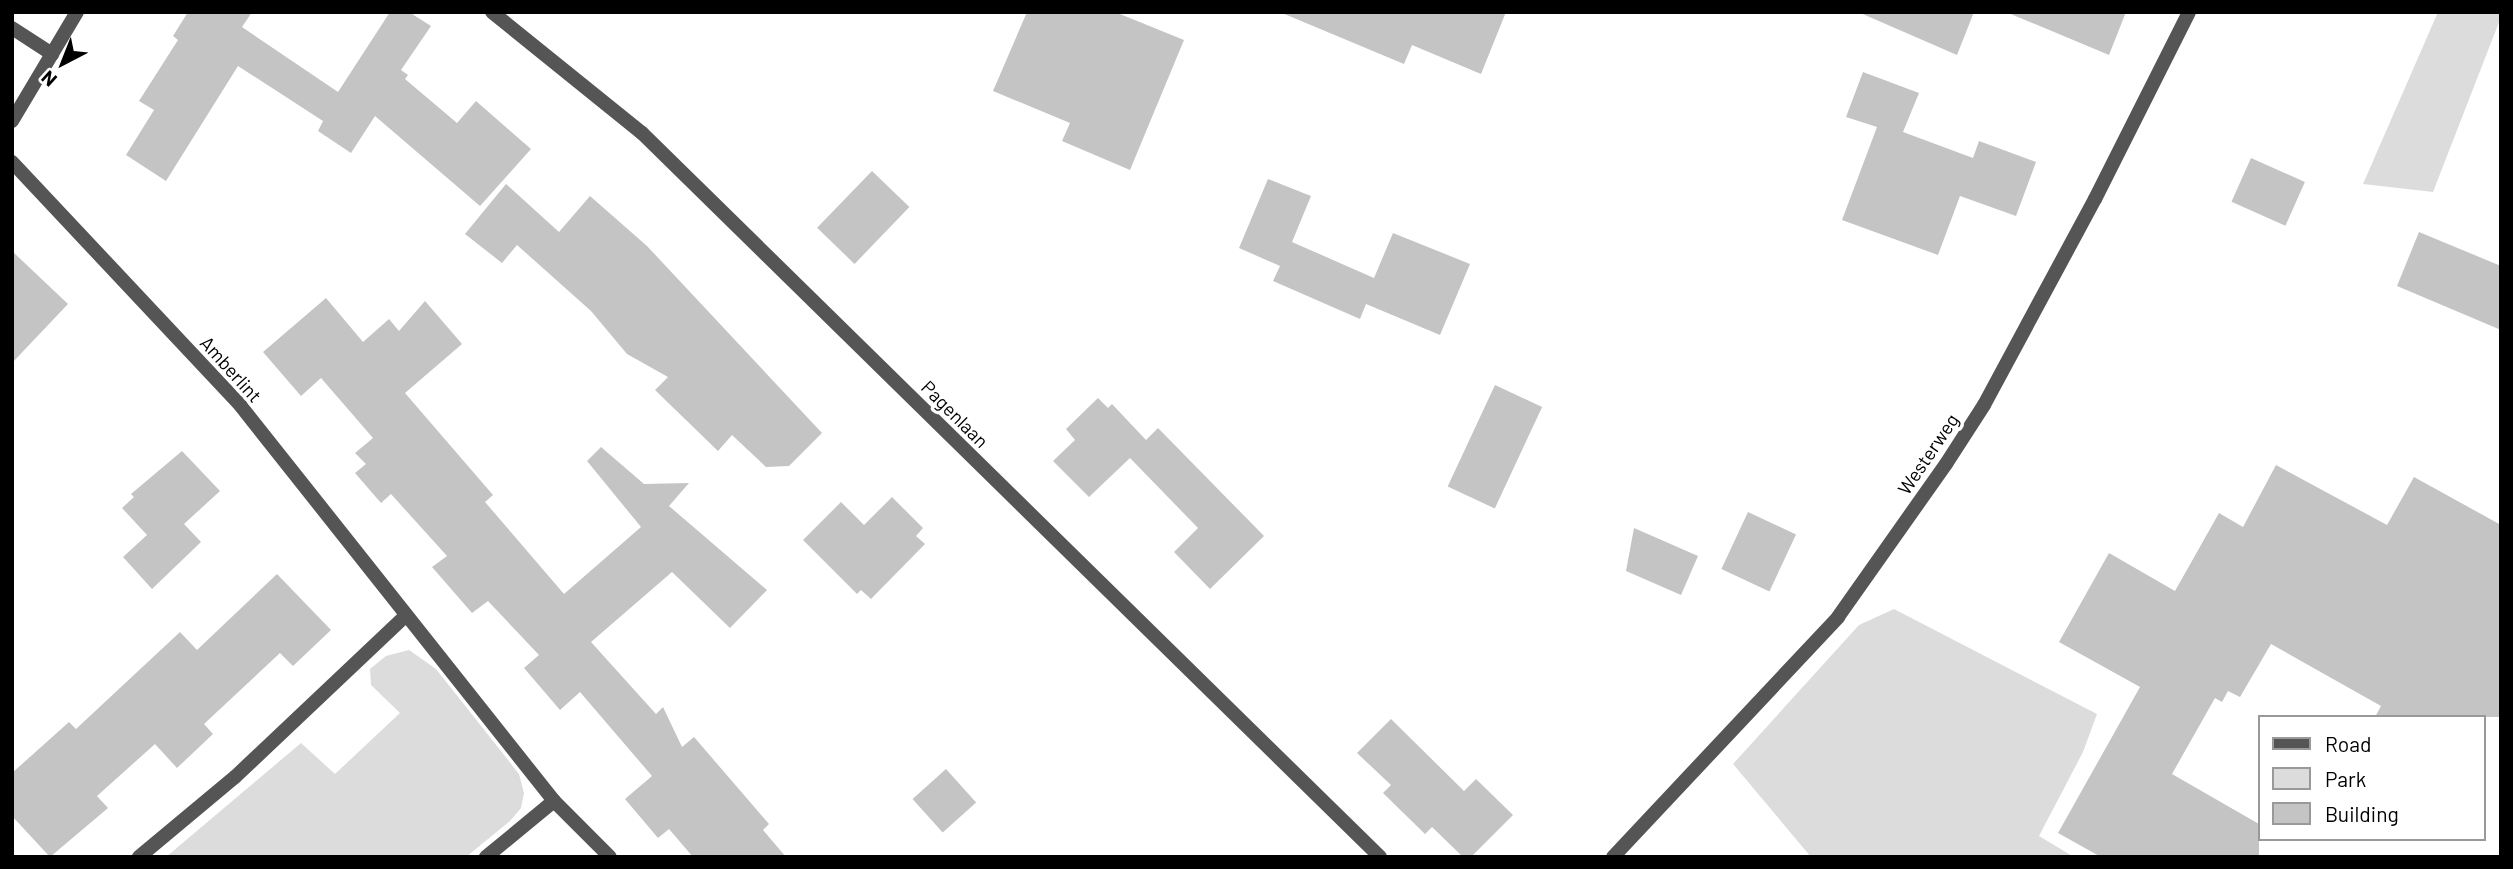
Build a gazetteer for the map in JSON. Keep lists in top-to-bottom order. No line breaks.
{"streets":{"street":["Amberlint","Pagenlaan","Westerweg"]},"legend":["Road","Park","Building"],"north":"bottom left"}
